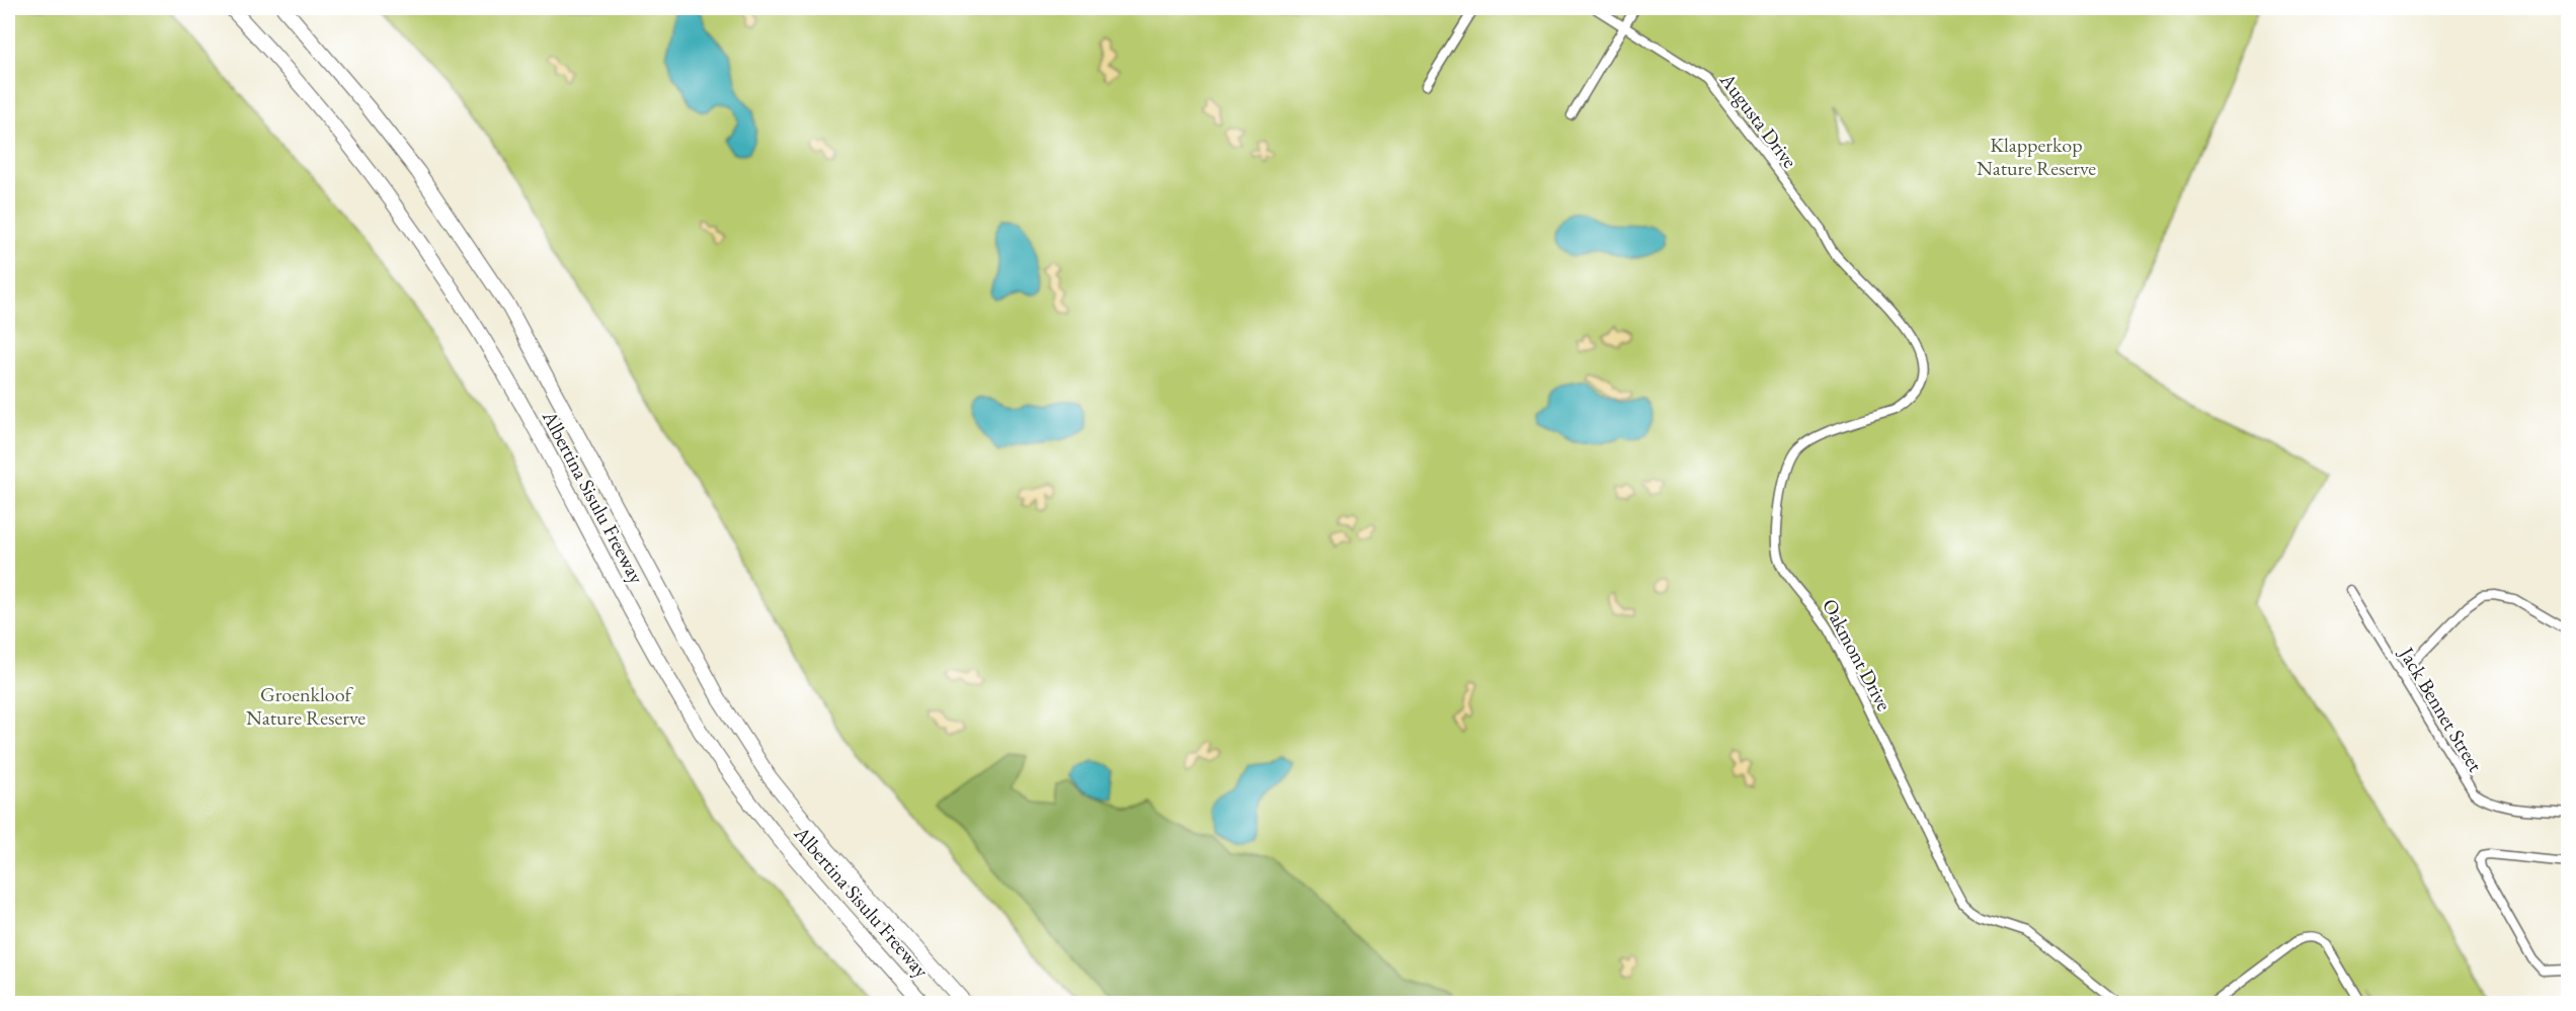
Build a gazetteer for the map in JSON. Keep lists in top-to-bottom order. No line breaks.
{"streets":{"highway":["Albertina Sisulu Freeway"],"street":["Augusta Drive","Oakmont Drive","Jack Bennet Street"]},"crossings":[["Augusta Drive","Oakmont Drive"]],"parks":["Klapperkop Nature Reserve","Groenkloof Nature Reserve"]}
